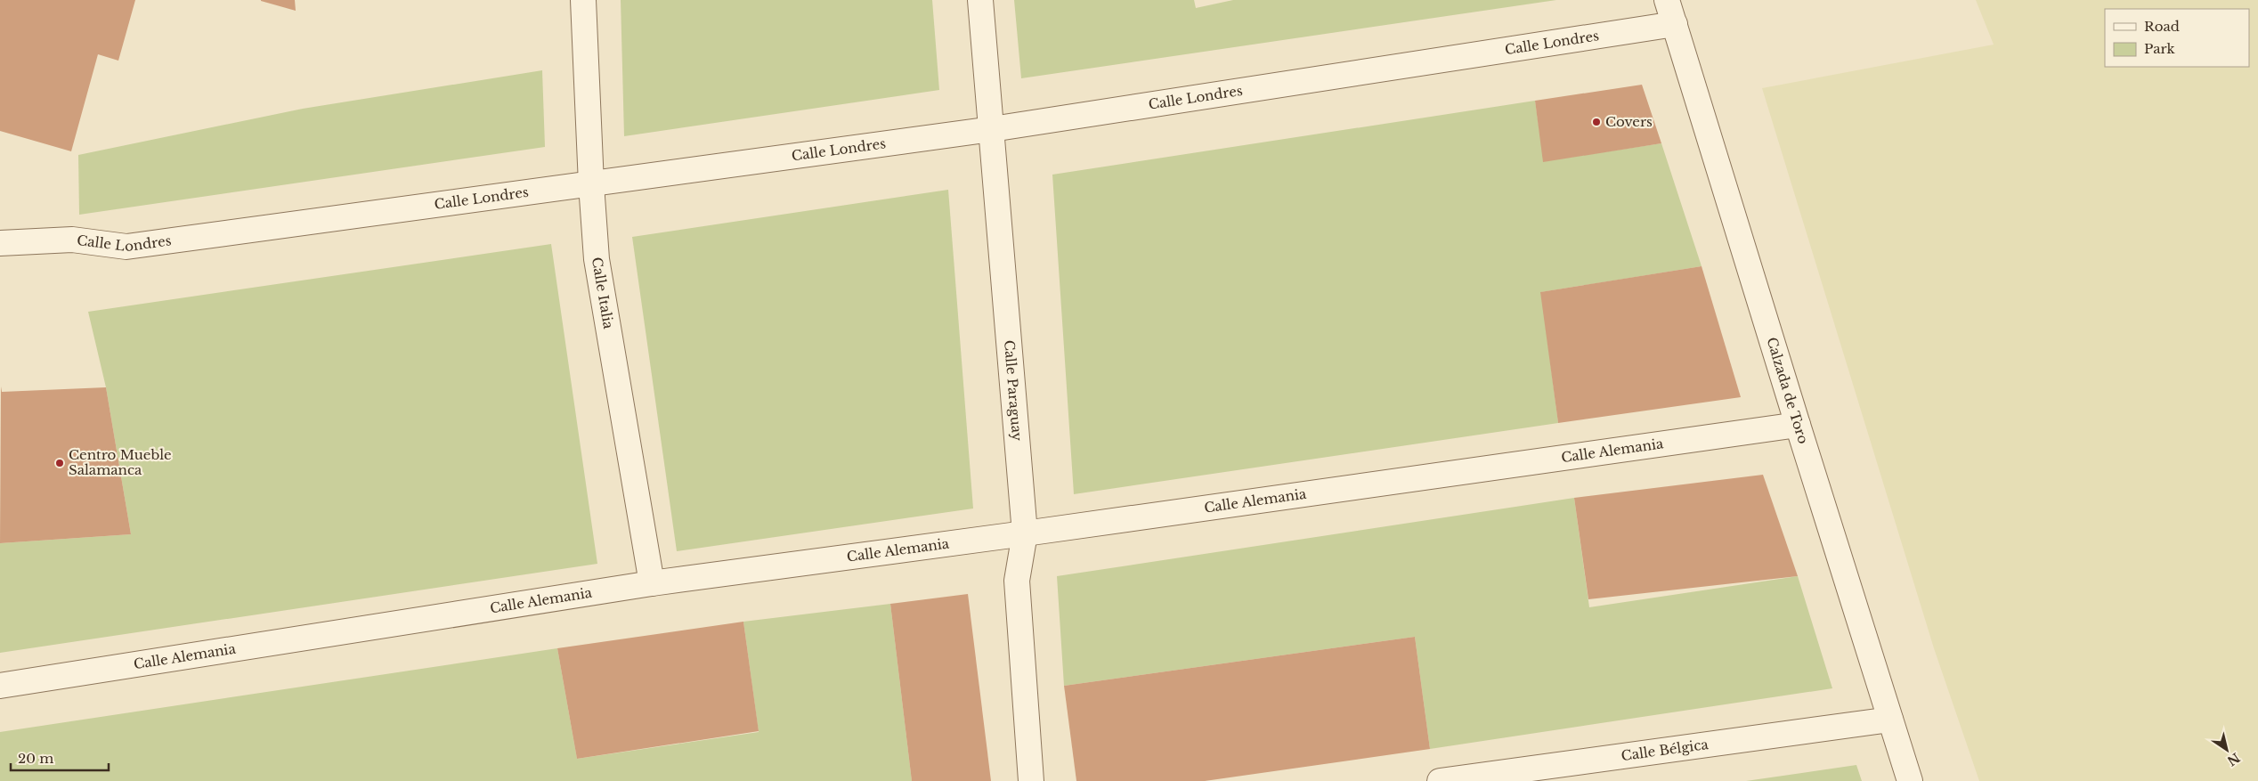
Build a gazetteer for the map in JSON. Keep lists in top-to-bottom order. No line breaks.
{"streets":{"street":["Calle Londres","Calle Italia","Calle Paraguay","Calzada de Toro","Calle Alemania","Calle Bélgica"]},"crossings":[["Calle Londres","Calle Italia"],["Calle Londres","Calle Paraguay"],["Calle Londres","Calzada de Toro"],["Calle Italia","Calle Alemania"],["Calle Paraguay","Calle Alemania"],["Calzada de Toro","Calle Alemania"],["Calzada de Toro","Calle Bélgica"]],"places":["Covers","Centro Mueble Salamanca"],"legend":["Road","Park"],"scale_bar":"20 m","north":"bottom right"}
